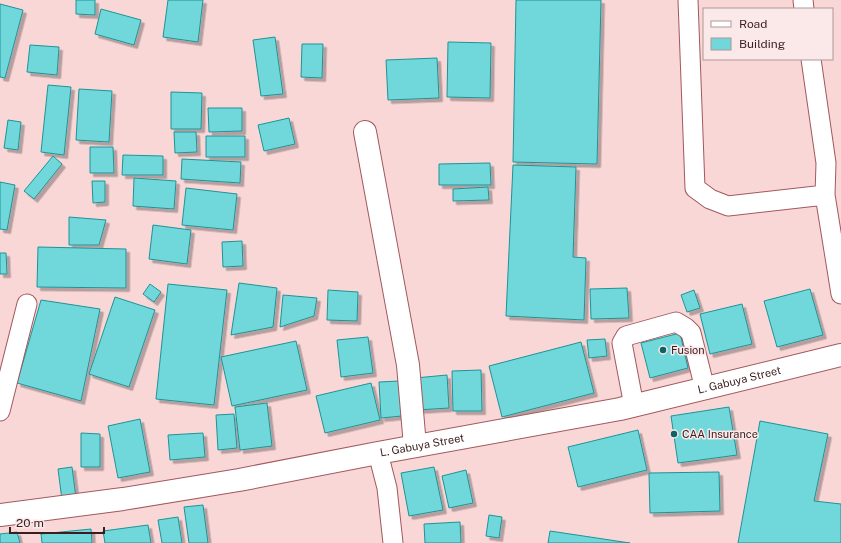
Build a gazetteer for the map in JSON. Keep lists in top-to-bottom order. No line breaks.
{"streets":{"street":["L. Gabuya Street"]},"places":["Fusion","CAA Insurance"],"legend":["Road","Building"],"scale_bar":"20 m"}
